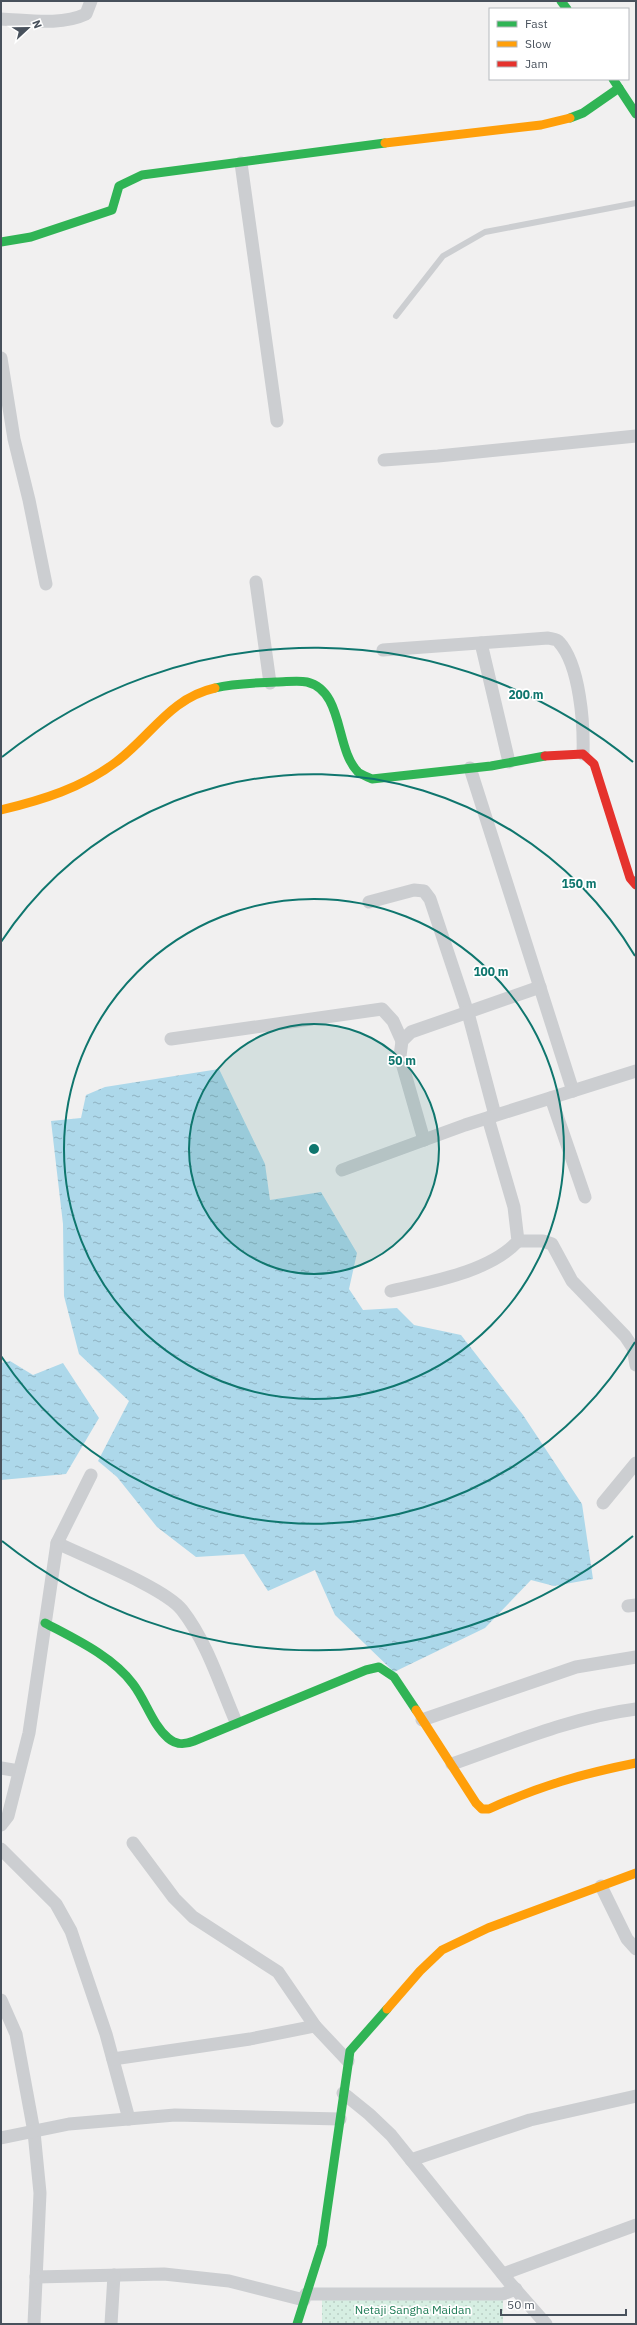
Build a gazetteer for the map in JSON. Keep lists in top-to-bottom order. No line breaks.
{"parks":["Netaji Sangha Maidan"],"legend":["Fast","Slow","Jam"],"scale_bar":"50 m","north":"right","rings":["200 m","150 m","100 m","50 m"]}
